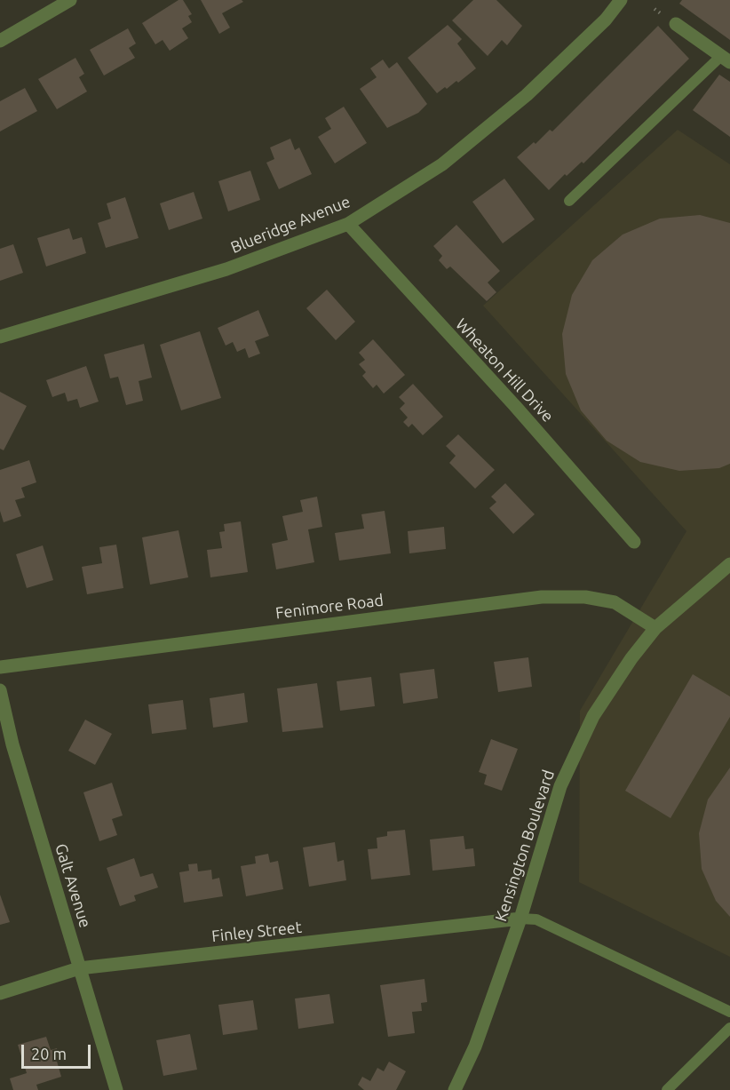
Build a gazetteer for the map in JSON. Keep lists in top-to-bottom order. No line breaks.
{"streets":{"street":["Blueridge Avenue","Wheaton Hill Drive","Fenimore Road","Kensington Boulevard","Galt Avenue","Finley Street"]},"crossings":[["Blueridge Avenue","Wheaton Hill Drive"],["Fenimore Road","Kensington Boulevard"],["Kensington Boulevard","Finley Street"],["Galt Avenue","Finley Street"]],"scale_bar":"20 m"}
